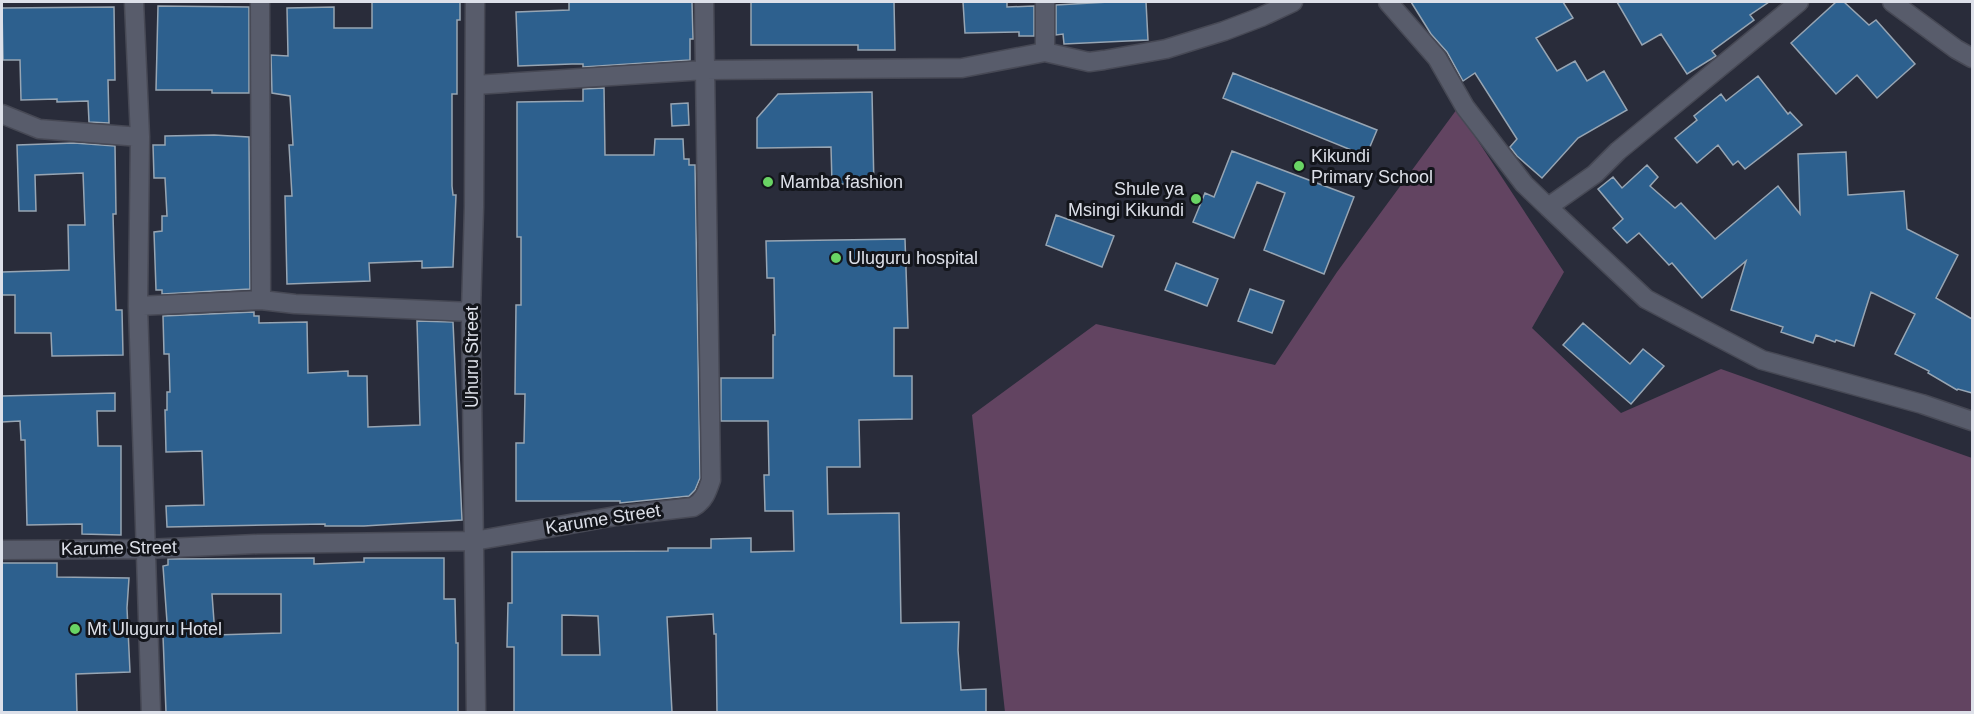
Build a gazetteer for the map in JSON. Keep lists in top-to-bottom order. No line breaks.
{"streets":{"street":["Uhuru Street","Karume Street"]},"crossings":[["Uhuru Street","Karume Street"]],"places":["Kikundi Primary School","Mamba fashion","Shule ya Msingi Kikundi","Uluguru hospital","Mt Uluguru Hotel"]}
